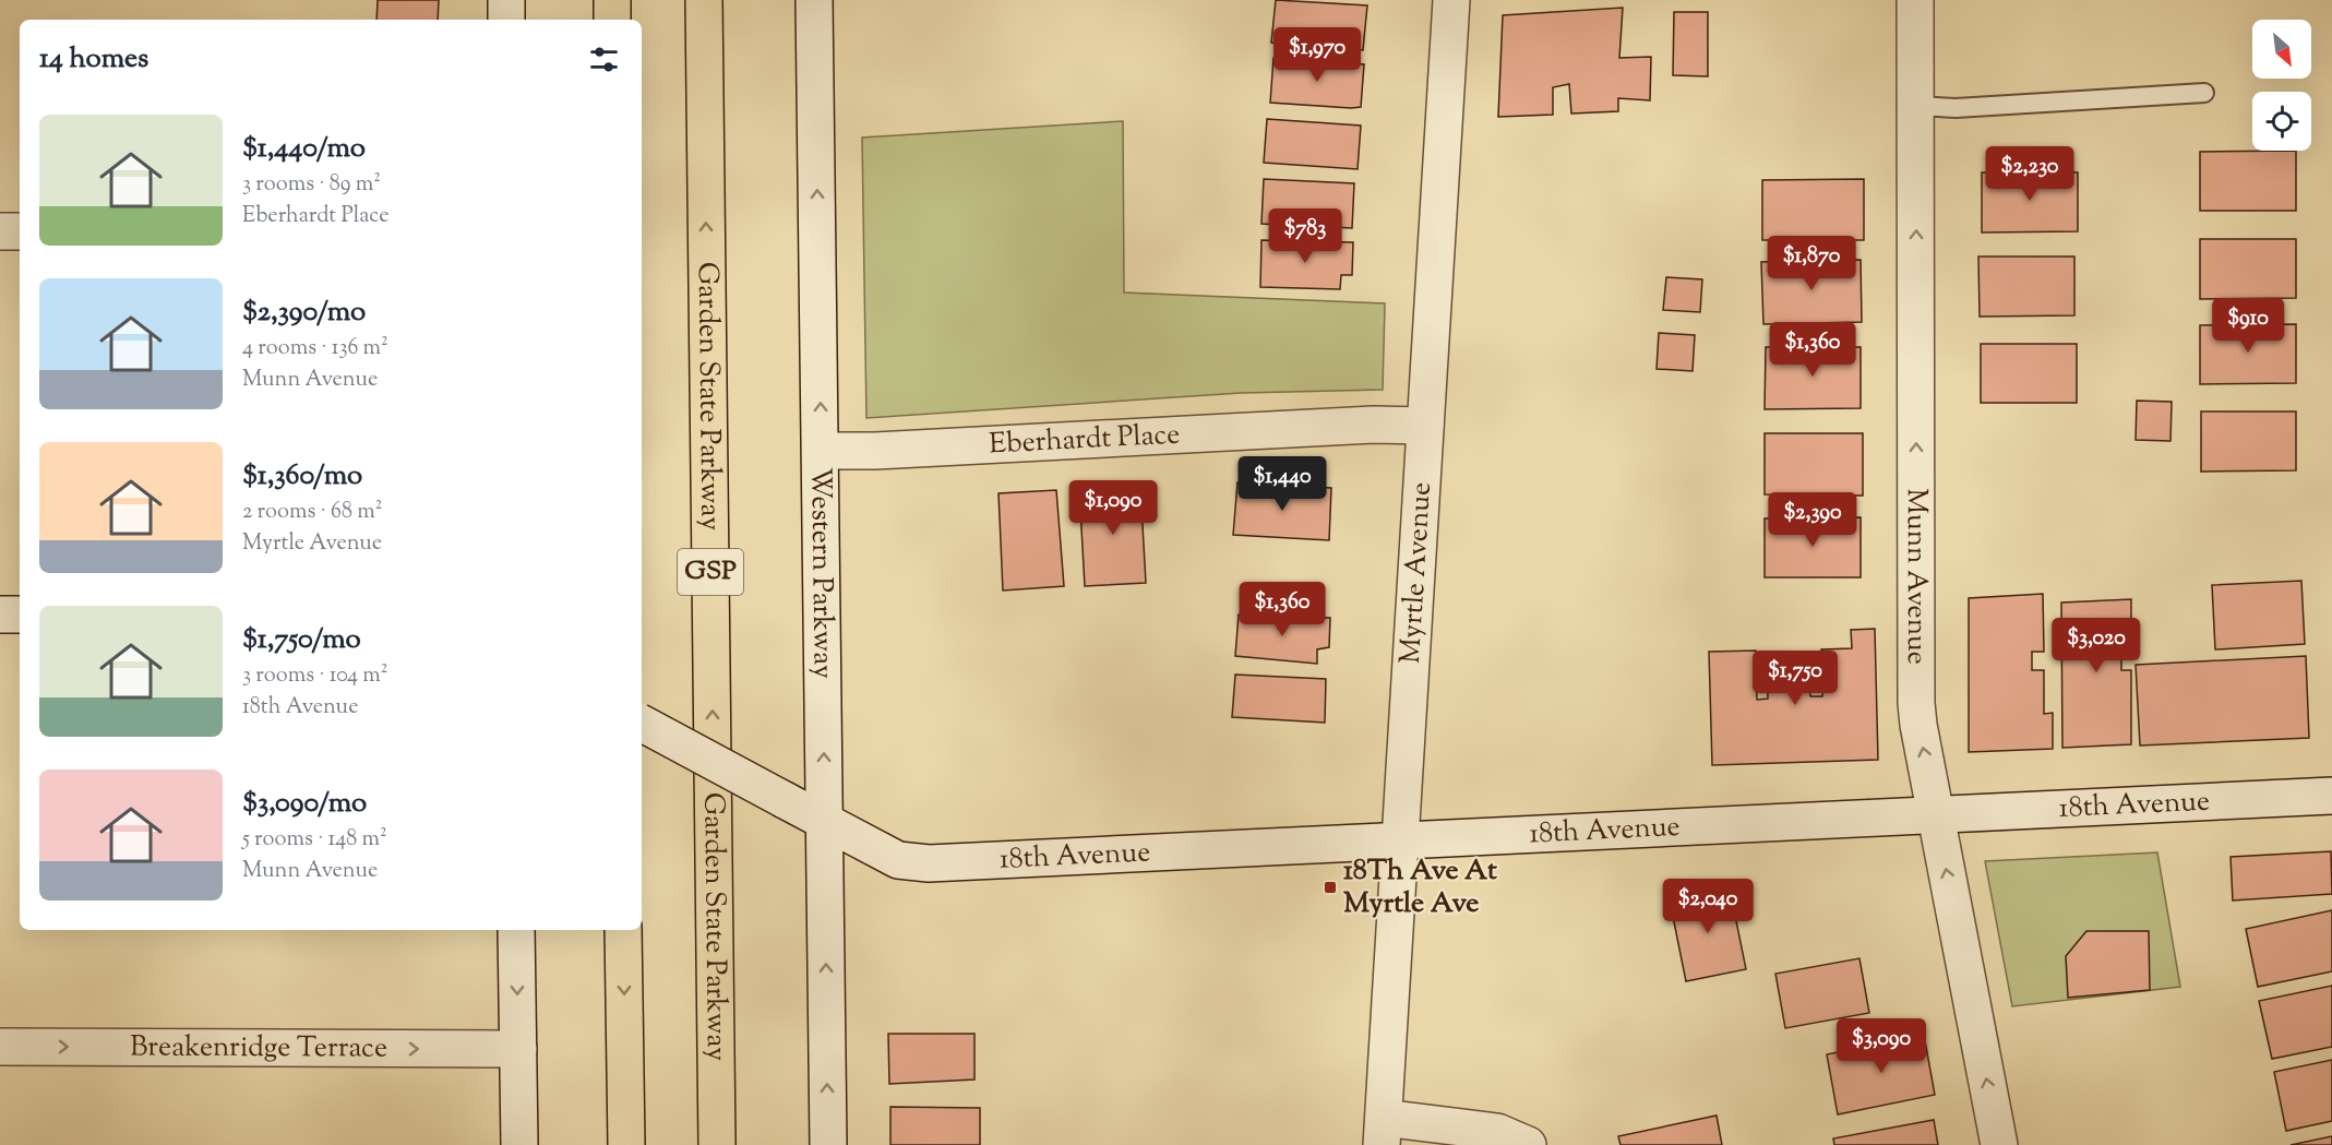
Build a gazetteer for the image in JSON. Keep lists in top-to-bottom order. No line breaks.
{"streets":{"highway":["Garden State Parkway","GSP"],"street":["Eberhardt Place","Western Parkway","Myrtle Avenue","Munn Avenue","18th Avenue","Breakenridge Terrace"]},"crossings":[["Eberhardt Place","Western Parkway"],["Eberhardt Place","Myrtle Avenue"],["Western Parkway","18th Avenue"],["Myrtle Avenue","18th Avenue"],["Munn Avenue","18th Avenue"]],"one_way":["Garden State Parkway","Western Parkway","Munn Avenue","Breakenridge Terrace"],"places":{"transit":["18Th Ave At Myrtle Ave"]},"north":"bottom right","page":{"heading":"14 homes","price":["$1,970","$2,230","$783","$1,870","$910","$1,360","$1,440","$1,090","$2,390","$1,360","$3,020","$1,750","$2,040","$3,090"],"list":[{"name":"$1,440/mo","note":"3 rooms · 89 m² · Eberhardt Place"},{"name":"$2,390/mo","note":"4 rooms · 136 m² · Munn Avenue"},{"name":"$1,360/mo","note":"2 rooms · 68 m² · Myrtle Avenue"},{"name":"$1,750/mo","note":"3 rooms · 104 m² · 18th Avenue"},{"name":"$3,090/mo","note":"5 rooms · 148 m² · Munn Avenue"}]}}
